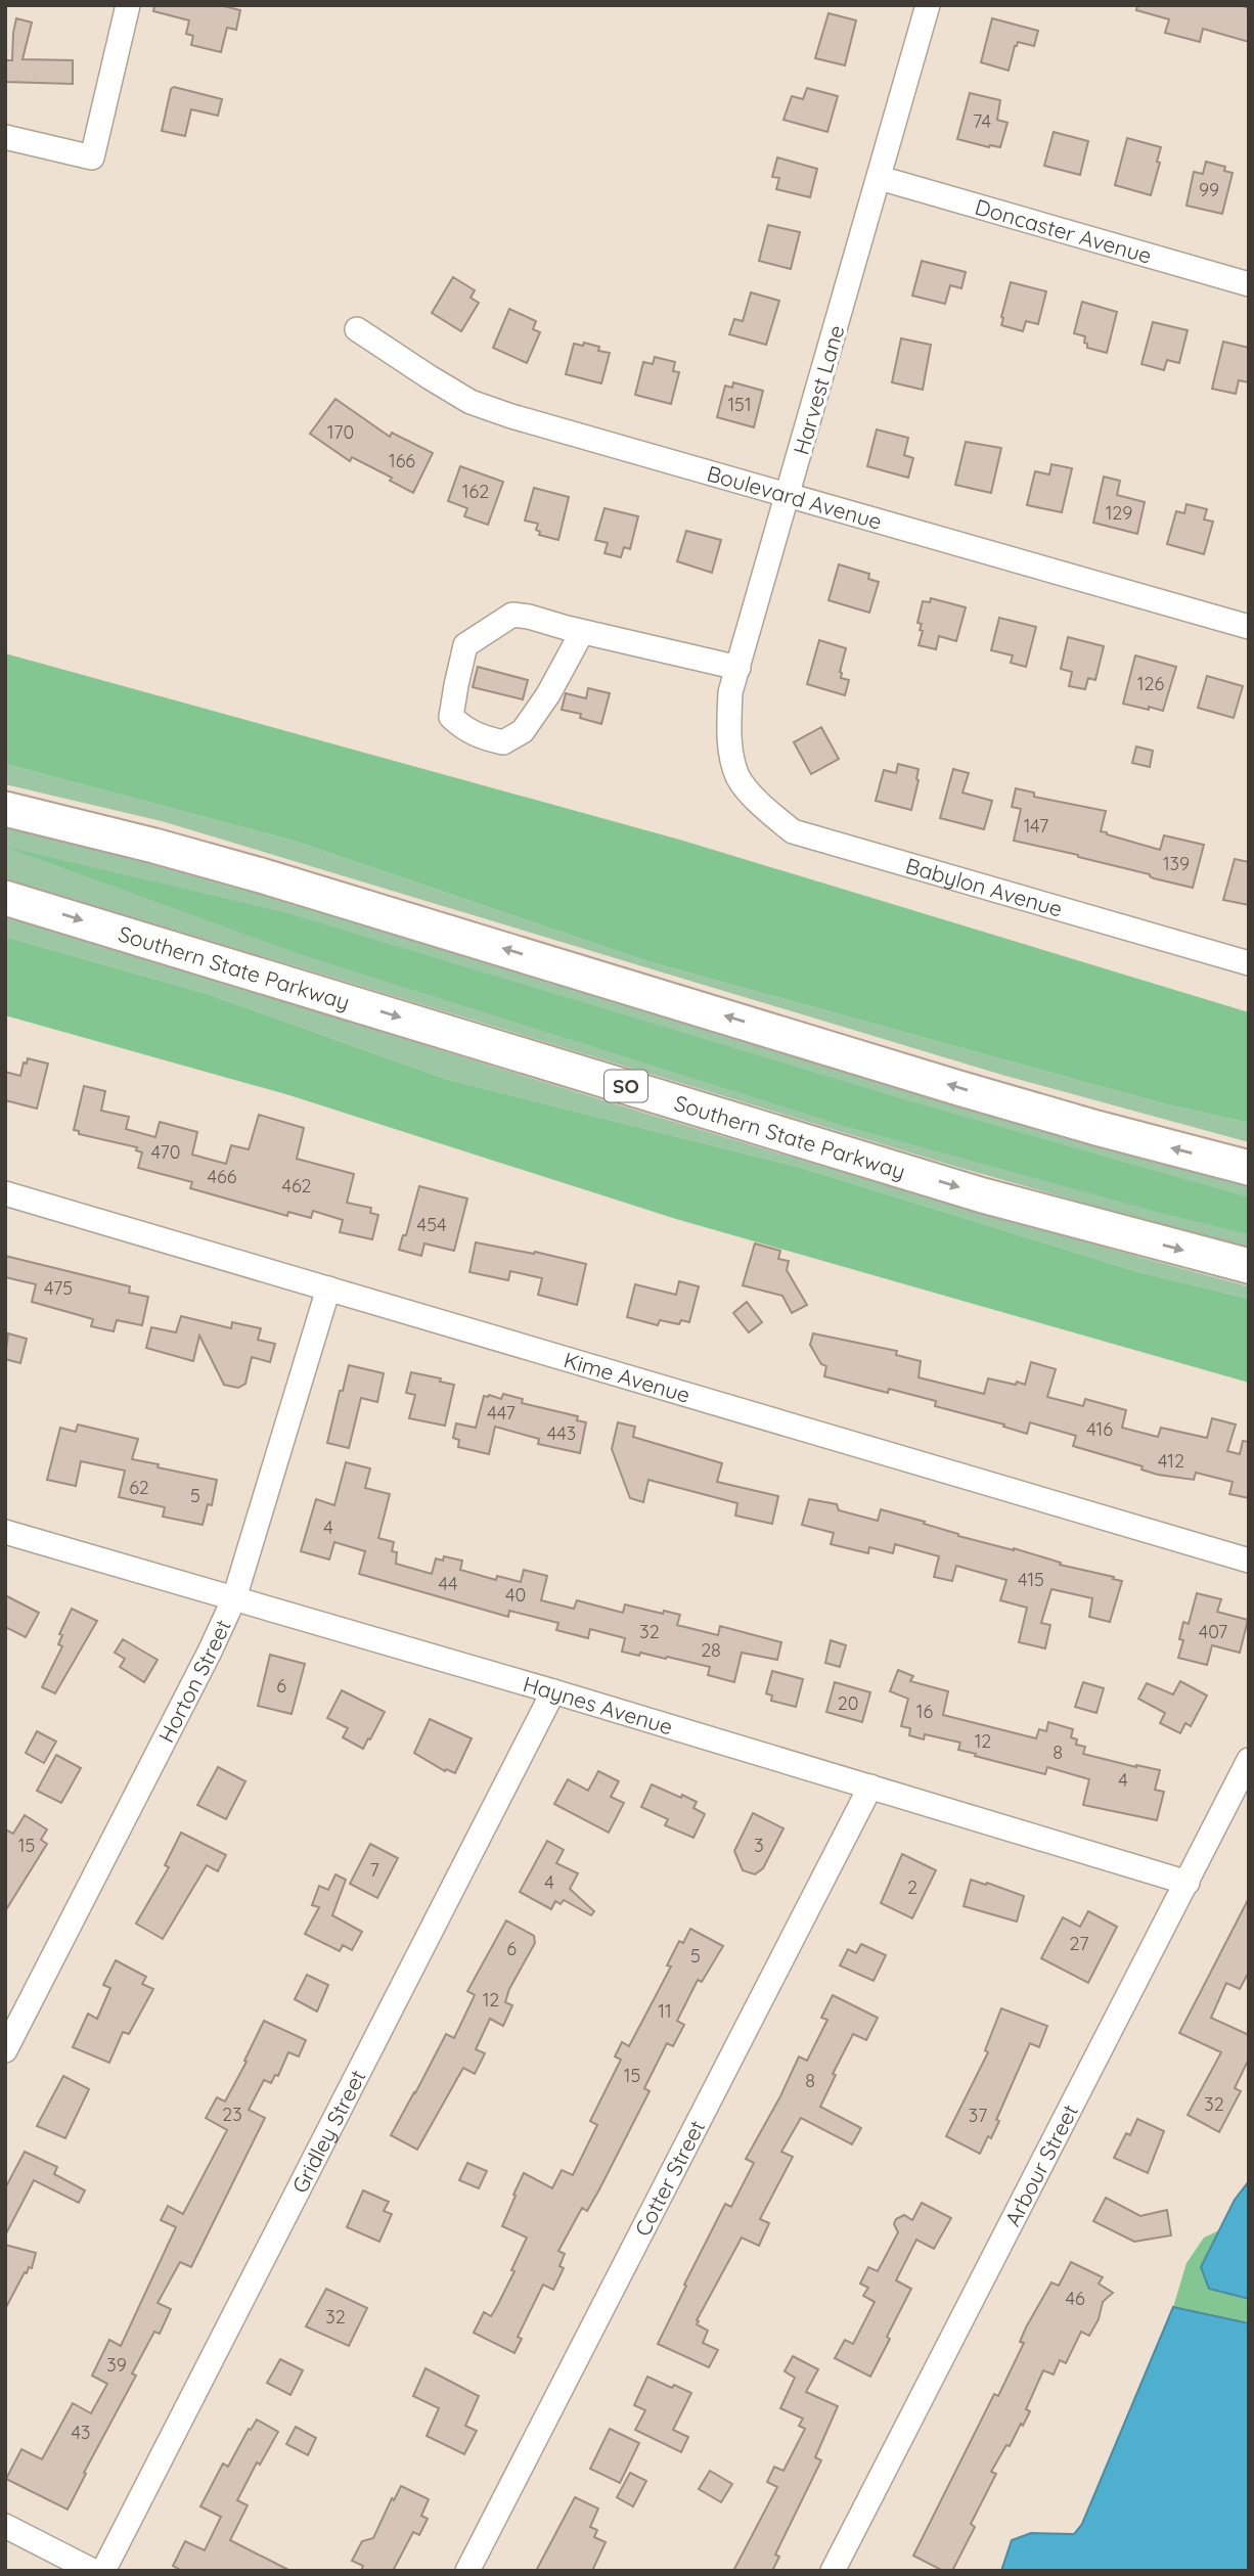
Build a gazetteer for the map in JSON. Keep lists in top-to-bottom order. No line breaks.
{"streets":{"highway":["Southern State Parkway","SO"],"street":["Doncaster Avenue","Harvest Lane","Boulevard Avenue","Babylon Avenue","Kime Avenue","Horton Street","Haynes Avenue","Gridley Street","Arbour Street","Cotter Street"]},"crossings":[["Doncaster Avenue","Harvest Lane"],["Harvest Lane","Boulevard Avenue"],["Harvest Lane","Babylon Avenue"],["Kime Avenue","Horton Street"],["Horton Street","Haynes Avenue"],["Haynes Avenue","Gridley Street"],["Haynes Avenue","Arbour Street"],["Haynes Avenue","Cotter Street"]],"house_numbers":["74","99","151","170","166","162","129","126","147","139","470","466","462","454","475","447","416","443","412","62","5","4","415","44","40","32","407","28","6","20","16","12","8","4","15","3","7","4","2","27","6","5","12","11","15","8","32","23","37","46","32","39","43"]}
